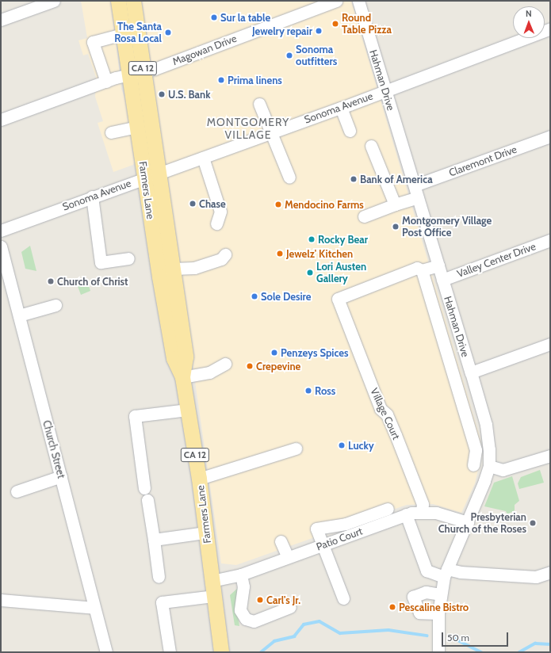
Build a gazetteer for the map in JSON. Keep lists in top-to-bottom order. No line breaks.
{"streets":{"main road":["CA 12","Farmers Lane"],"street":["Magowan Drive","Hahman Drive","Sonoma Avenue","Claremont Drive","Valley Center Drive","Village Court","Church Street","Patio Court"]},"crossings":[["Magowan Drive","Farmers Lane"],["Hahman Drive","Sonoma Avenue"],["Hahman Drive","Claremont Drive"],["Hahman Drive","Valley Center Drive"],["Hahman Drive","Patio Court"],["Sonoma Avenue","Farmers Lane"],["Farmers Lane","Patio Court"],["Village Court","Patio Court"]],"districts":["MONTGOMERY VILLAGE"],"places":["Sur la table","Round Table Pizza","Jewelry repair","The Santa Rosa Local","Sonoma outfitters","Prima linens","U.S. Bank","Bank of America","Chase","Mendocino Farms","Montgomery Village Post Office","Rocky Bear","Jewelz' Kitchen","Lori Austen Gallery","Church of Christ","Sole Desire","Penzeys Spices","Crepevine","Ross","Lucky","Presbyterian Church of the Roses","Carl's Jr.","Pescaline Bistro"],"scale_bar":"50 m","north":"top"}
